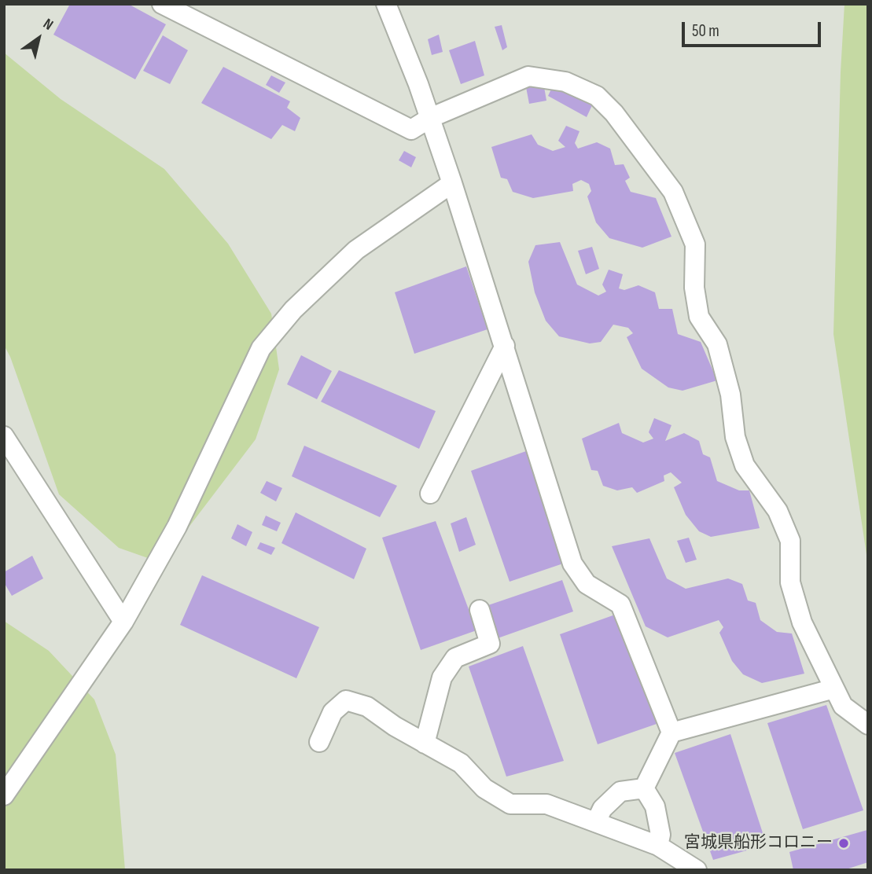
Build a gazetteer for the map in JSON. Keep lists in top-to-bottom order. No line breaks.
{"places":["宮城県船形コロニー"],"scale_bar":"50 m","north":"top right"}
